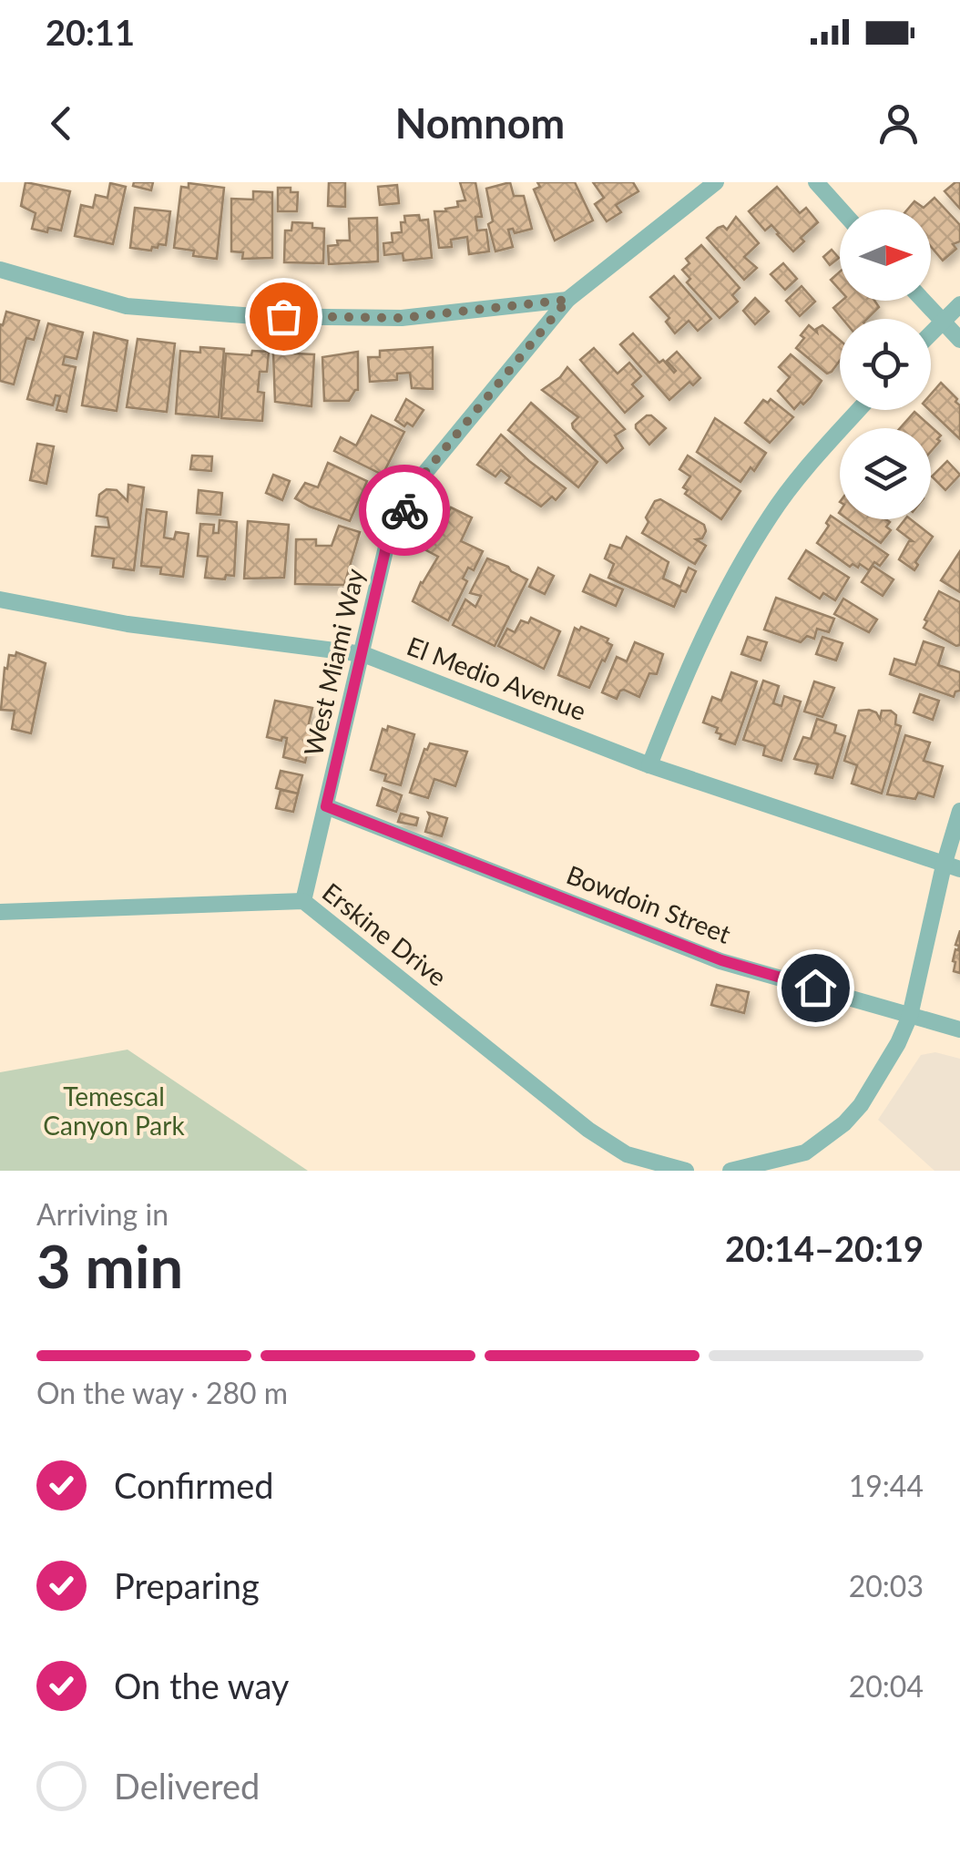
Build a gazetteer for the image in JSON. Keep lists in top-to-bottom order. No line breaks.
{"streets":{"street":["West Miami Way","El Medio Avenue","Bowdoin Street","Erskine Drive"]},"crossings":[["West Miami Way","El Medio Avenue"],["West Miami Way","Bowdoin Street"],["West Miami Way","Erskine Drive"]],"parks":["Temescal Canyon Park"],"north":"right","page":{"status":"20:11","header":"Nomnom","heading":["3 min","Arriving in","20:14–20:19"],"bar":"On the way · 280 m","list":[["Confirmed","19:44"],["Preparing","20:03"],["On the way","20:04"],"Delivered"]}}
